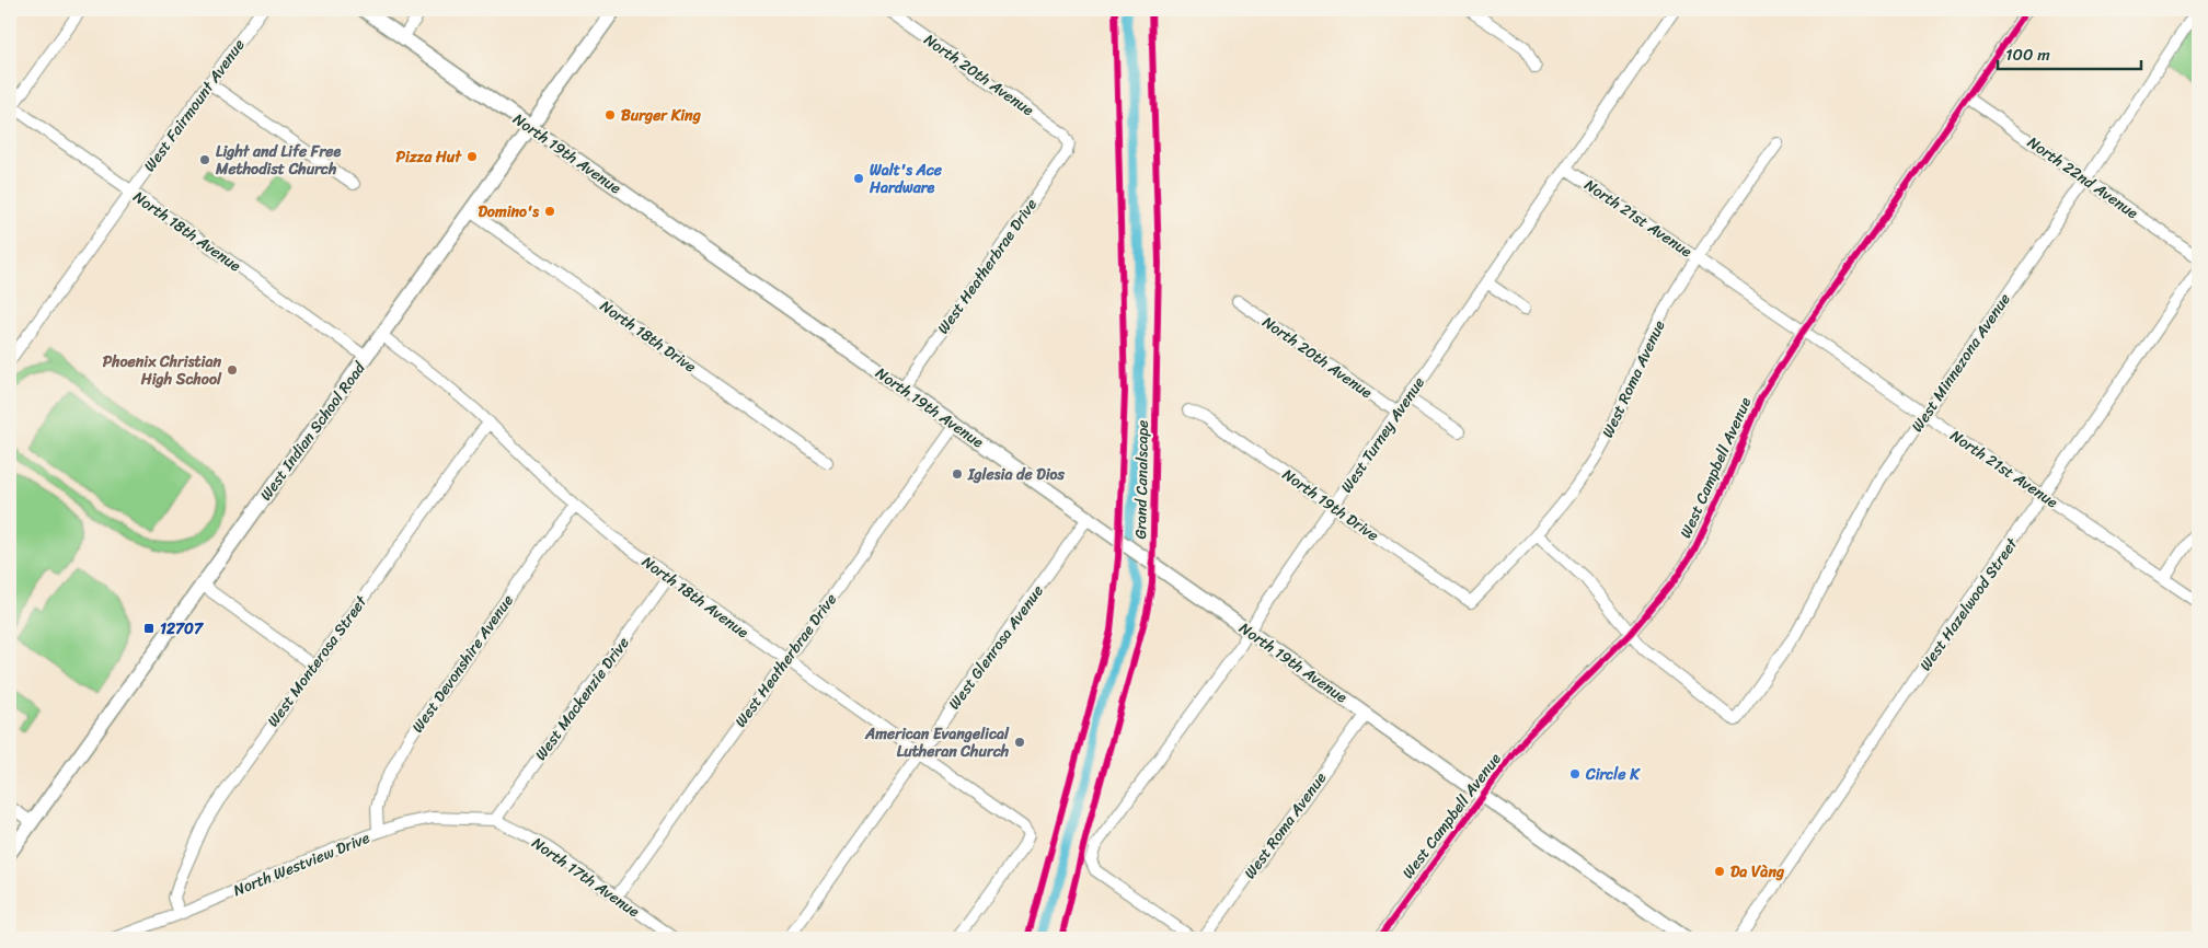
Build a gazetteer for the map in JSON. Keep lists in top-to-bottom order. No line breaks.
{"streets":{"main road":["North 19th Avenue","West Indian School Road"],"street":["North 20th Avenue","West Fairmount Avenue","North 22nd Avenue","North 21st Avenue","North 18th Avenue","West Heatherbrae Drive","North 18th Drive","West Minnezona Avenue","West Roma Avenue","West Turney Avenue","West Campbell Avenue","North 19th Drive","West Hazelwood Street","West Glenrosa Avenue","West Monterosa Street","West Devonshire Avenue","West Mackenzie Drive","North Westview Drive","North 17th Avenue"],"cycle path":["Grand Canalscape"]},"crossings":[["North 20th Avenue","West Heatherbrae Drive"],["North 20th Avenue","West Turney Avenue"],["West Fairmount Avenue","North 18th Avenue"],["North 19th Avenue","West Heatherbrae Drive"],["North 19th Avenue","West Roma Avenue"],["North 19th Avenue","West Indian School Road"],["North 19th Avenue","West Turney Avenue"],["North 19th Avenue","West Campbell Avenue"],["North 19th Avenue","West Glenrosa Avenue"],["North 22nd Avenue","West Minnezona Avenue"],["North 22nd Avenue","West Campbell Avenue"],["North 21st Avenue","West Minnezona Avenue"],["North 21st Avenue","West Roma Avenue"],["North 21st Avenue","West Turney Avenue"],["North 21st Avenue","West Campbell Avenue"],["North 21st Avenue","West Hazelwood Street"],["North 18th Avenue","West Heatherbrae Drive"],["North 18th Avenue","West Indian School Road"],["North 18th Avenue","West Glenrosa Avenue"],["North 18th Avenue","West Monterosa Street"],["North 18th Avenue","West Devonshire Avenue"],["North 18th Avenue","West Mackenzie Drive"],["West Heatherbrae Drive","North 17th Avenue"],["North 18th Drive","West Indian School Road"],["West Minnezona Avenue","West Campbell Avenue"],["West Roma Avenue","North 19th Drive"],["West Turney Avenue","North 19th Drive"],["West Monterosa Street","North Westview Drive"],["West Devonshire Avenue","North Westview Drive"],["West Mackenzie Drive","North Westview Drive"],["West Mackenzie Drive","North 17th Avenue"],["North Westview Drive","North 17th Avenue"]],"places":{"other":["Burger King","Pizza Hut","Light and Life Free Methodist Church","Walt's Ace Hardware","Domino's","Phoenix Christian High School","Iglesia de Dios","American Evangelical Lutheran Church","Circle K","Da Vàng"],"transit":["12707"]},"scale_bar":"100 m"}
